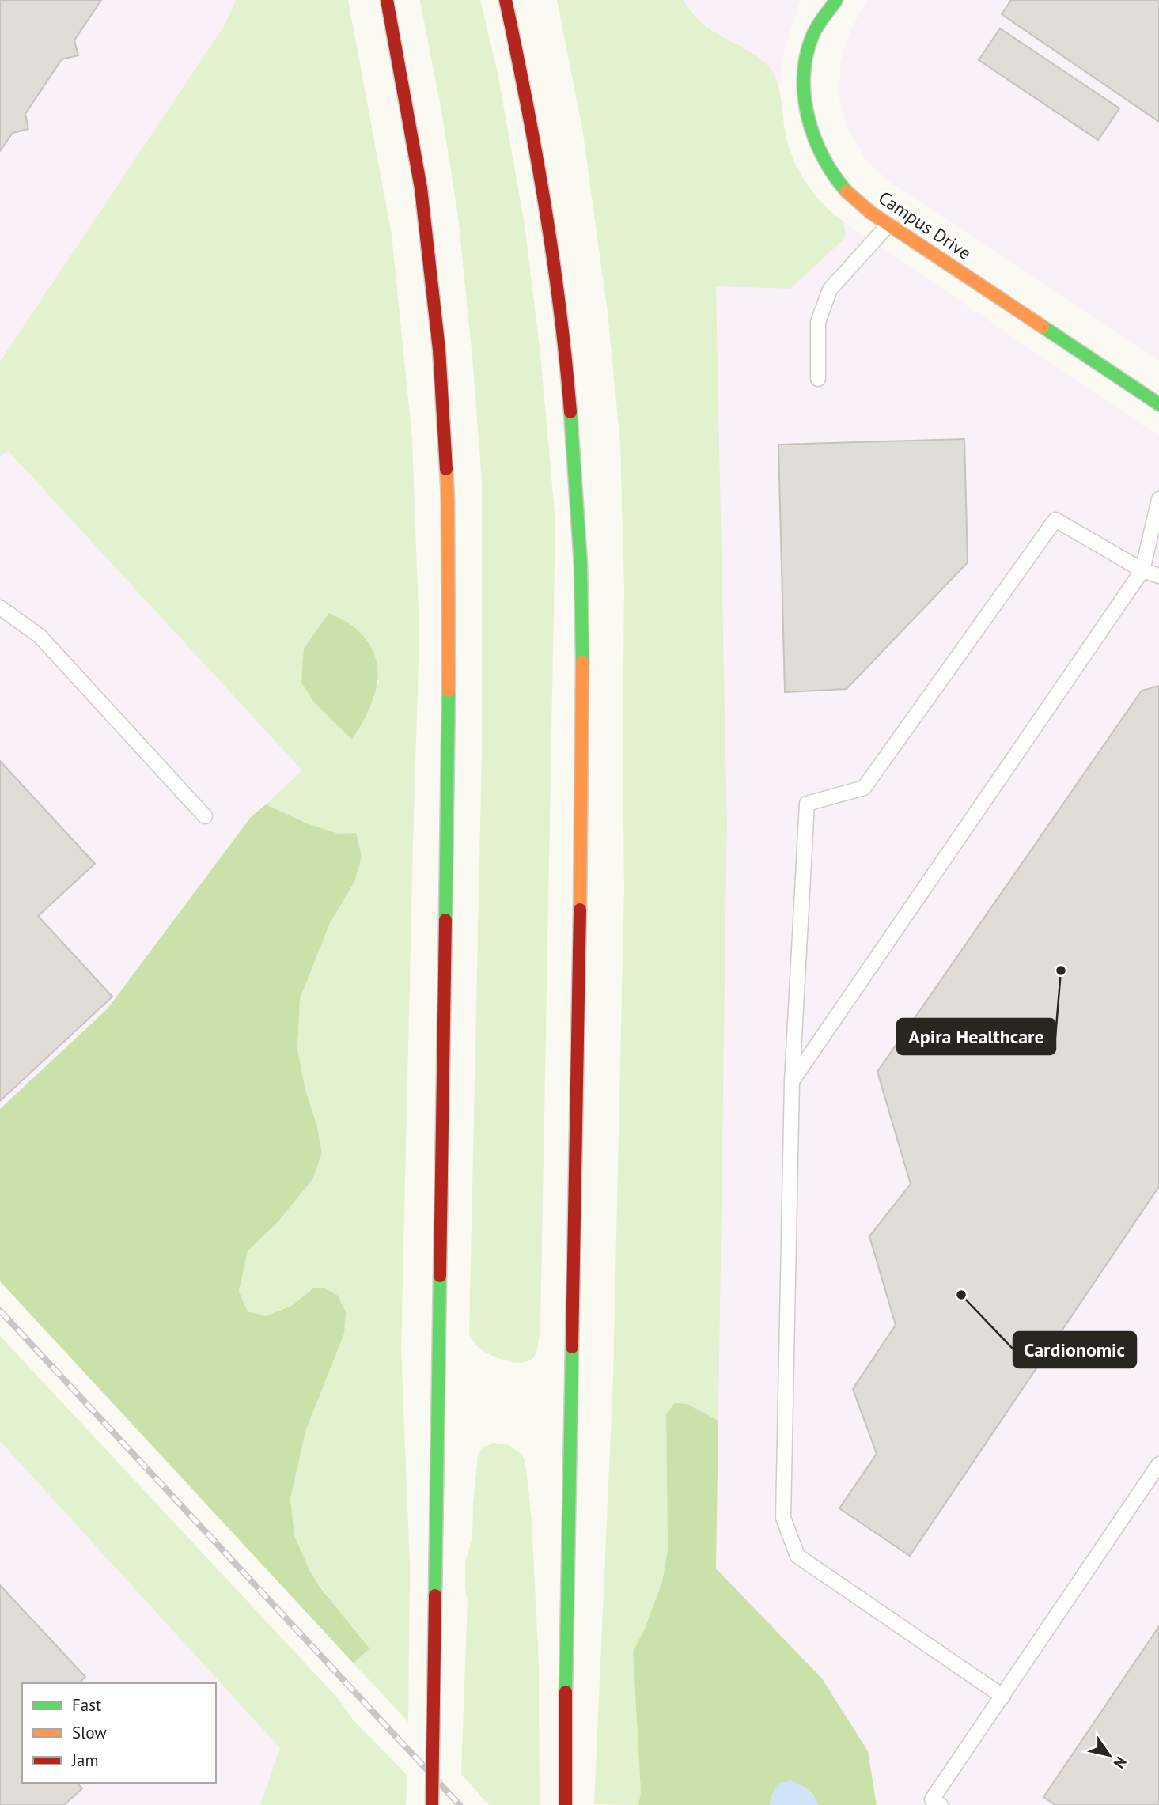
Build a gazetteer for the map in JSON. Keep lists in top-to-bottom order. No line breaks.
{"streets":{"main road":["Campus Drive"]},"places":["Apira Healthcare","Cardionomic"],"legend":["Fast","Slow","Jam"],"north":"bottom right"}
